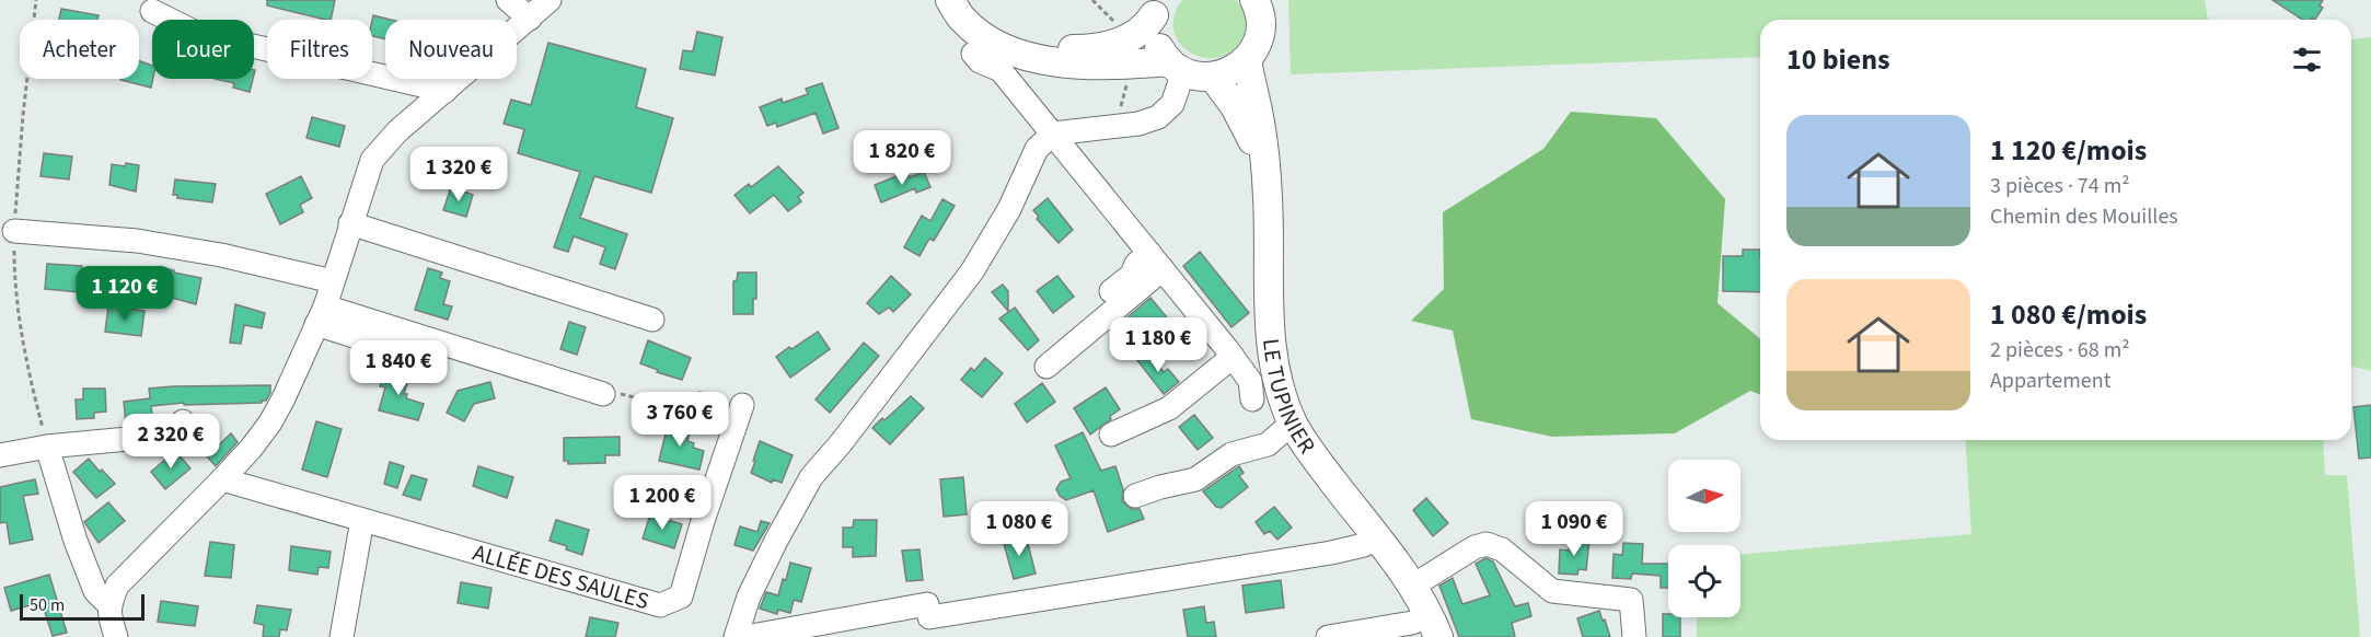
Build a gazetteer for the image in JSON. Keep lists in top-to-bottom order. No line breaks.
{"streets":{"main road":["LE TUPINIER"],"street":["ALLÉE DES SAULES"]},"scale_bar":"50 m","north":"right","page":{"chip":["Acheter","Louer","Filtres","Nouveau"],"heading":"10 biens","list":[{"name":"1 120 €/mois","note":"3 pièces · 74 m² · Chemin des Mouilles"},{"name":"1 080 €/mois","note":"2 pièces · 68 m² · Appartement"}],"price":["1 820 €","1 320 €","1 120 €","1 180 €","1 840 €","3 760 €","2 320 €","1 200 €","1 080 €","1 090 €"],"scale":"50 m"}}
